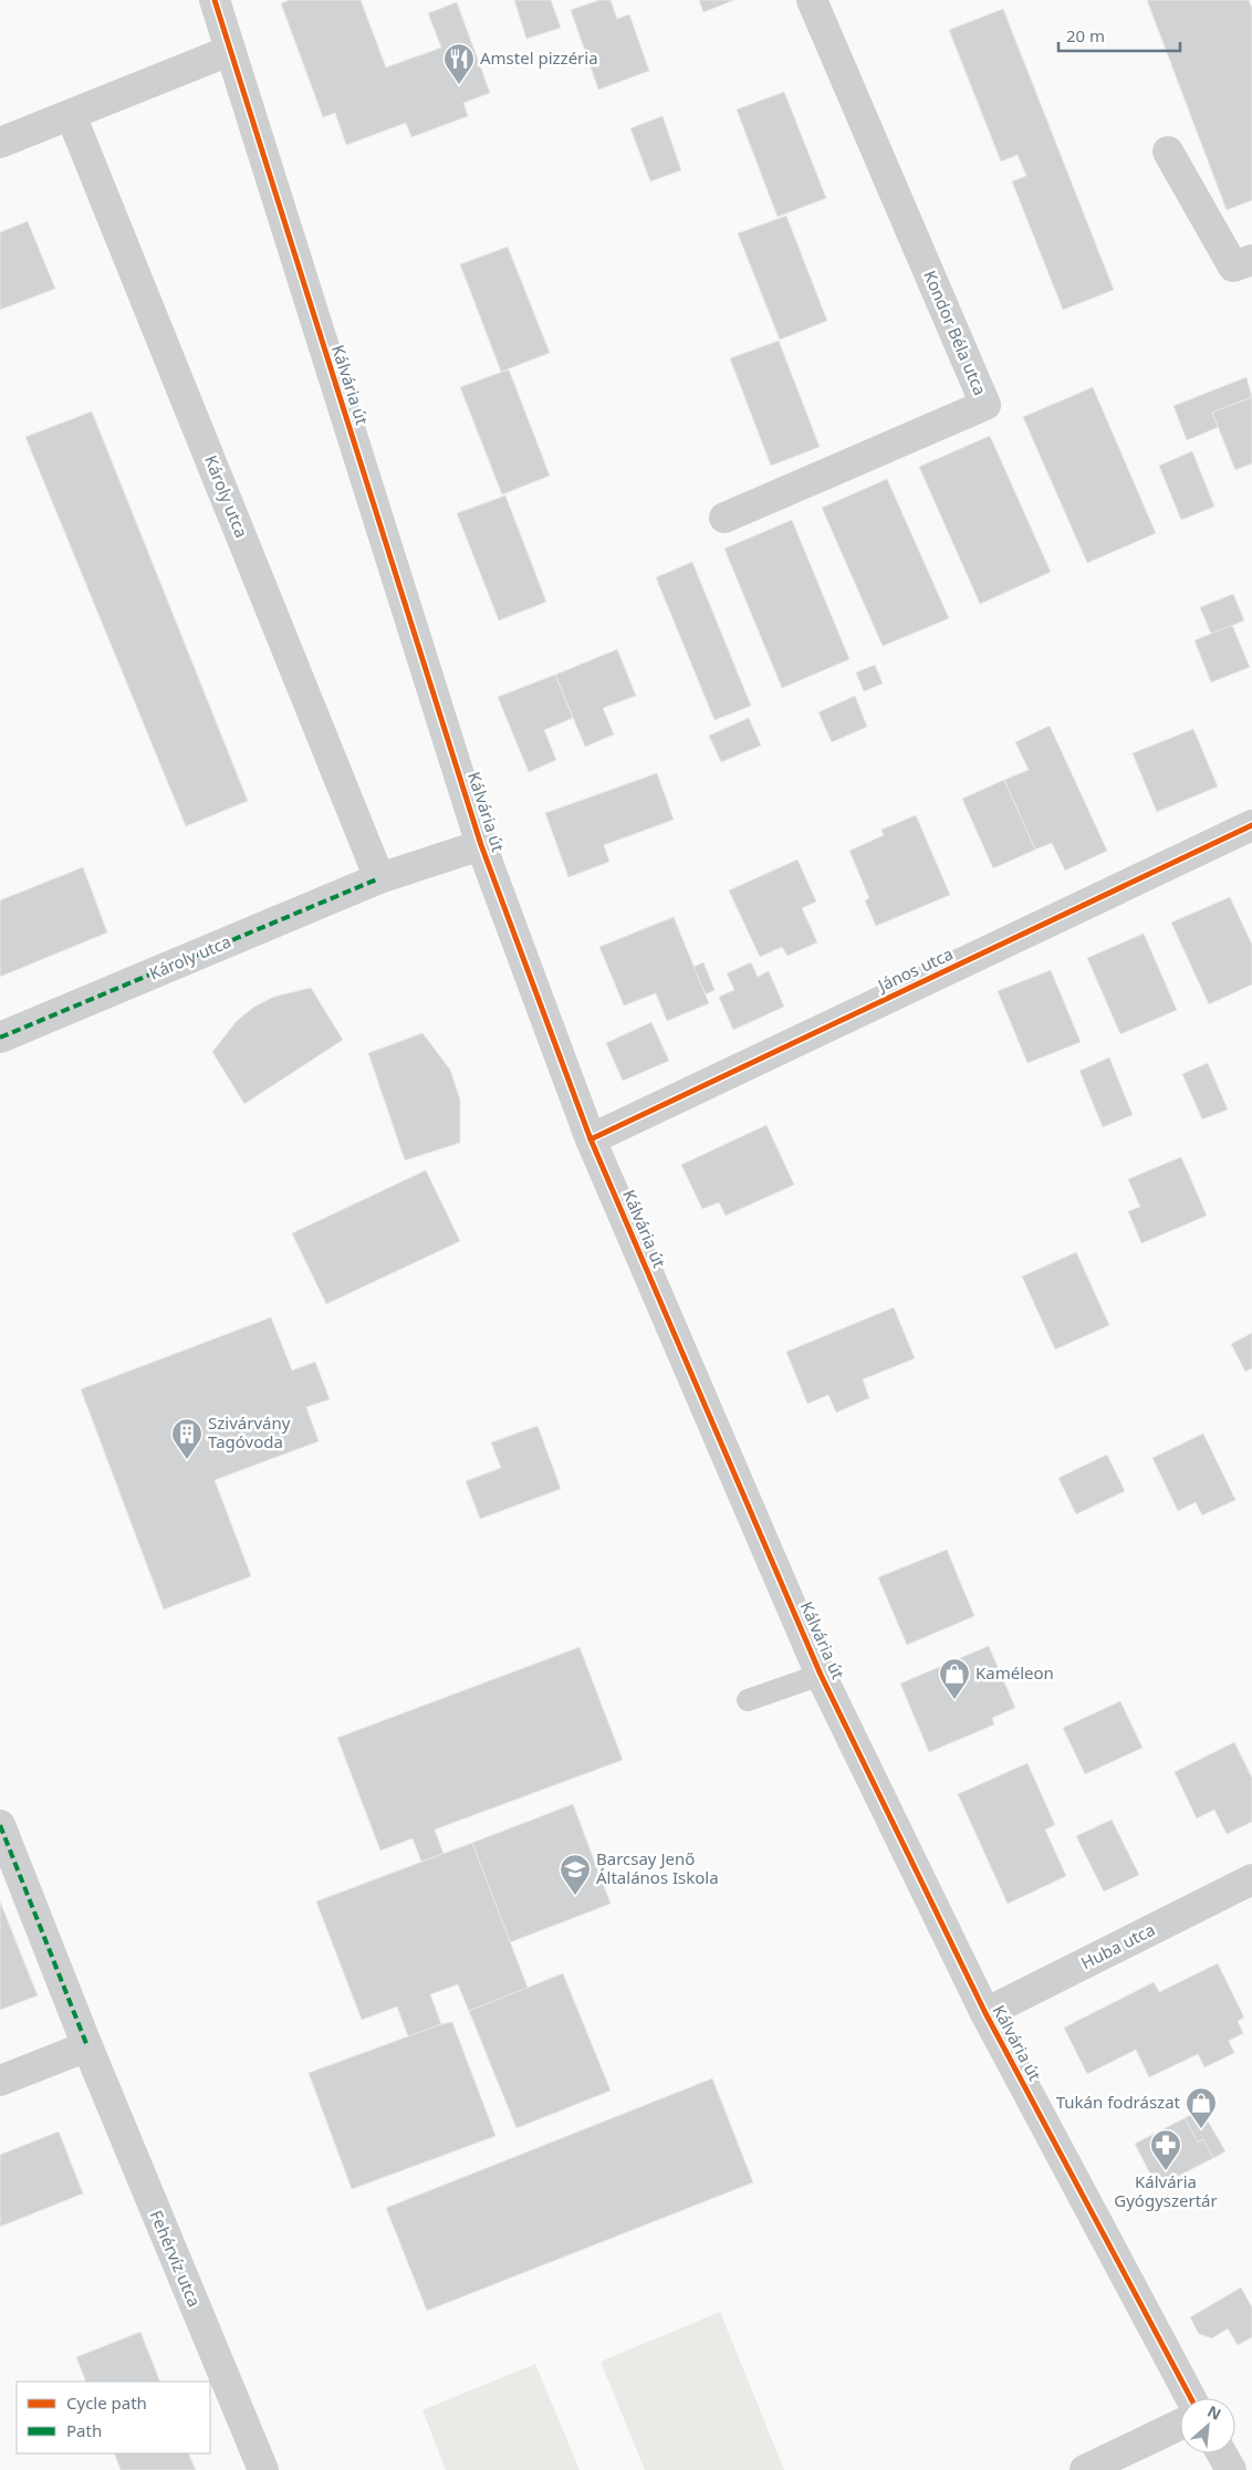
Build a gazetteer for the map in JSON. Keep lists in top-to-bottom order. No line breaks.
{"streets":{"street":["Kondor Béla utca","Kálvária út","Károly utca","János utca","Huba utca","Fehérvíz utca"]},"crossings":[["Kálvária út","Károly utca"],["Kálvária út","János utca"],["Kálvária út","Huba utca"]],"places":{"restaurant":["Amstel pizzéria"],"building":["Szivárvány Tagóvoda"],"shop":["Kaméleon","Tukán fodrászat"],"school or university":["Barcsay Jenő Általános Iskola"],"pharmacy":["Kálvária Gyógyszertár"]},"legend":["Cycle path","Path"],"scale_bar":"20 m","north":"top right"}
